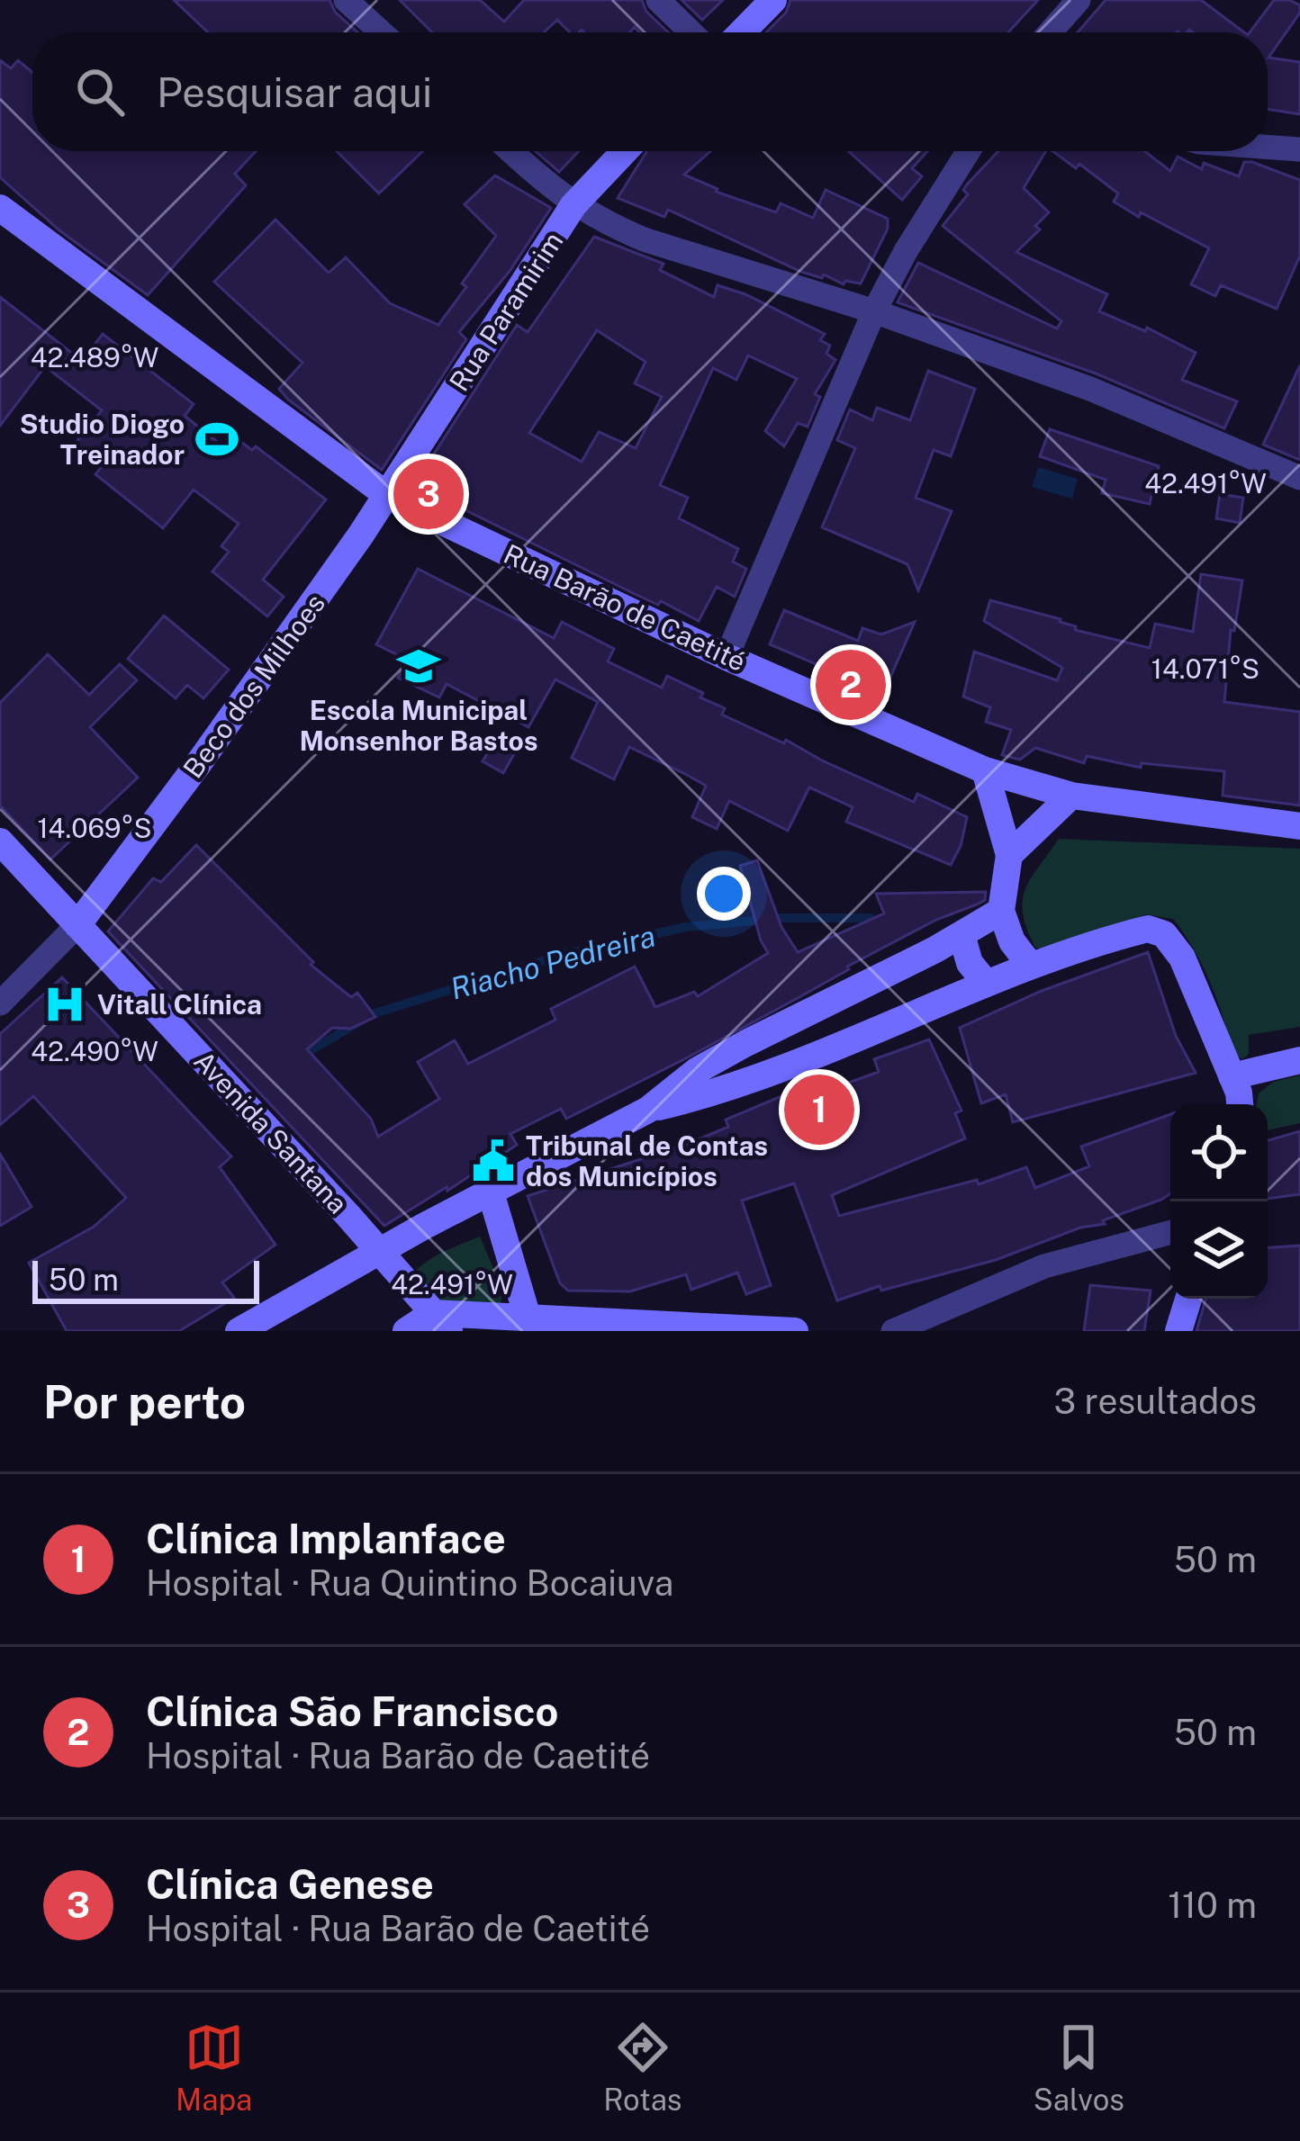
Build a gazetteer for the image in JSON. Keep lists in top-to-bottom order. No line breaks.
{"streets":{"main road":["Rua Paramirim","Rua Barão de Caetité","Beco dos Milhoes","Avenida Santana"]},"crossings":[["Rua Paramirim","Rua Barão de Caetité"],["Rua Paramirim","Beco dos Milhoes"],["Rua Barão de Caetité","Beco dos Milhoes"],["Beco dos Milhoes","Avenida Santana"]],"water":["Riacho Pedreira"],"places":{"sports":["Studio Diogo Treinador"],"school or university":["Escola Municipal Monsenhor Bastos"],"hospital":["Vitall Clínica"],"public building":["Tribunal de Contas dos Municípios"]},"scale_bar":"50 m","page":{"search":"Pesquisar aqui","pins":["3","2","1"],"scale":"50 m","heading":["Por perto","3 resultados"],"list":[{"mark":"1","name":"Clínica Implanface","note":"Hospital · Rua Quintino Bocaiuva","value":"50 m"},{"mark":"2","name":"Clínica São Francisco","note":"Hospital · Rua Barão de Caetité","value":"50 m"},{"mark":"3","name":"Clínica Genese","note":"Hospital · Rua Barão de Caetité","value":"110 m"}],"nav":["Mapa","Rotas","Salvos"]},"coordinates":["42.489°W","42.491°W","14.071°S","14.069°S","42.490°W"]}
